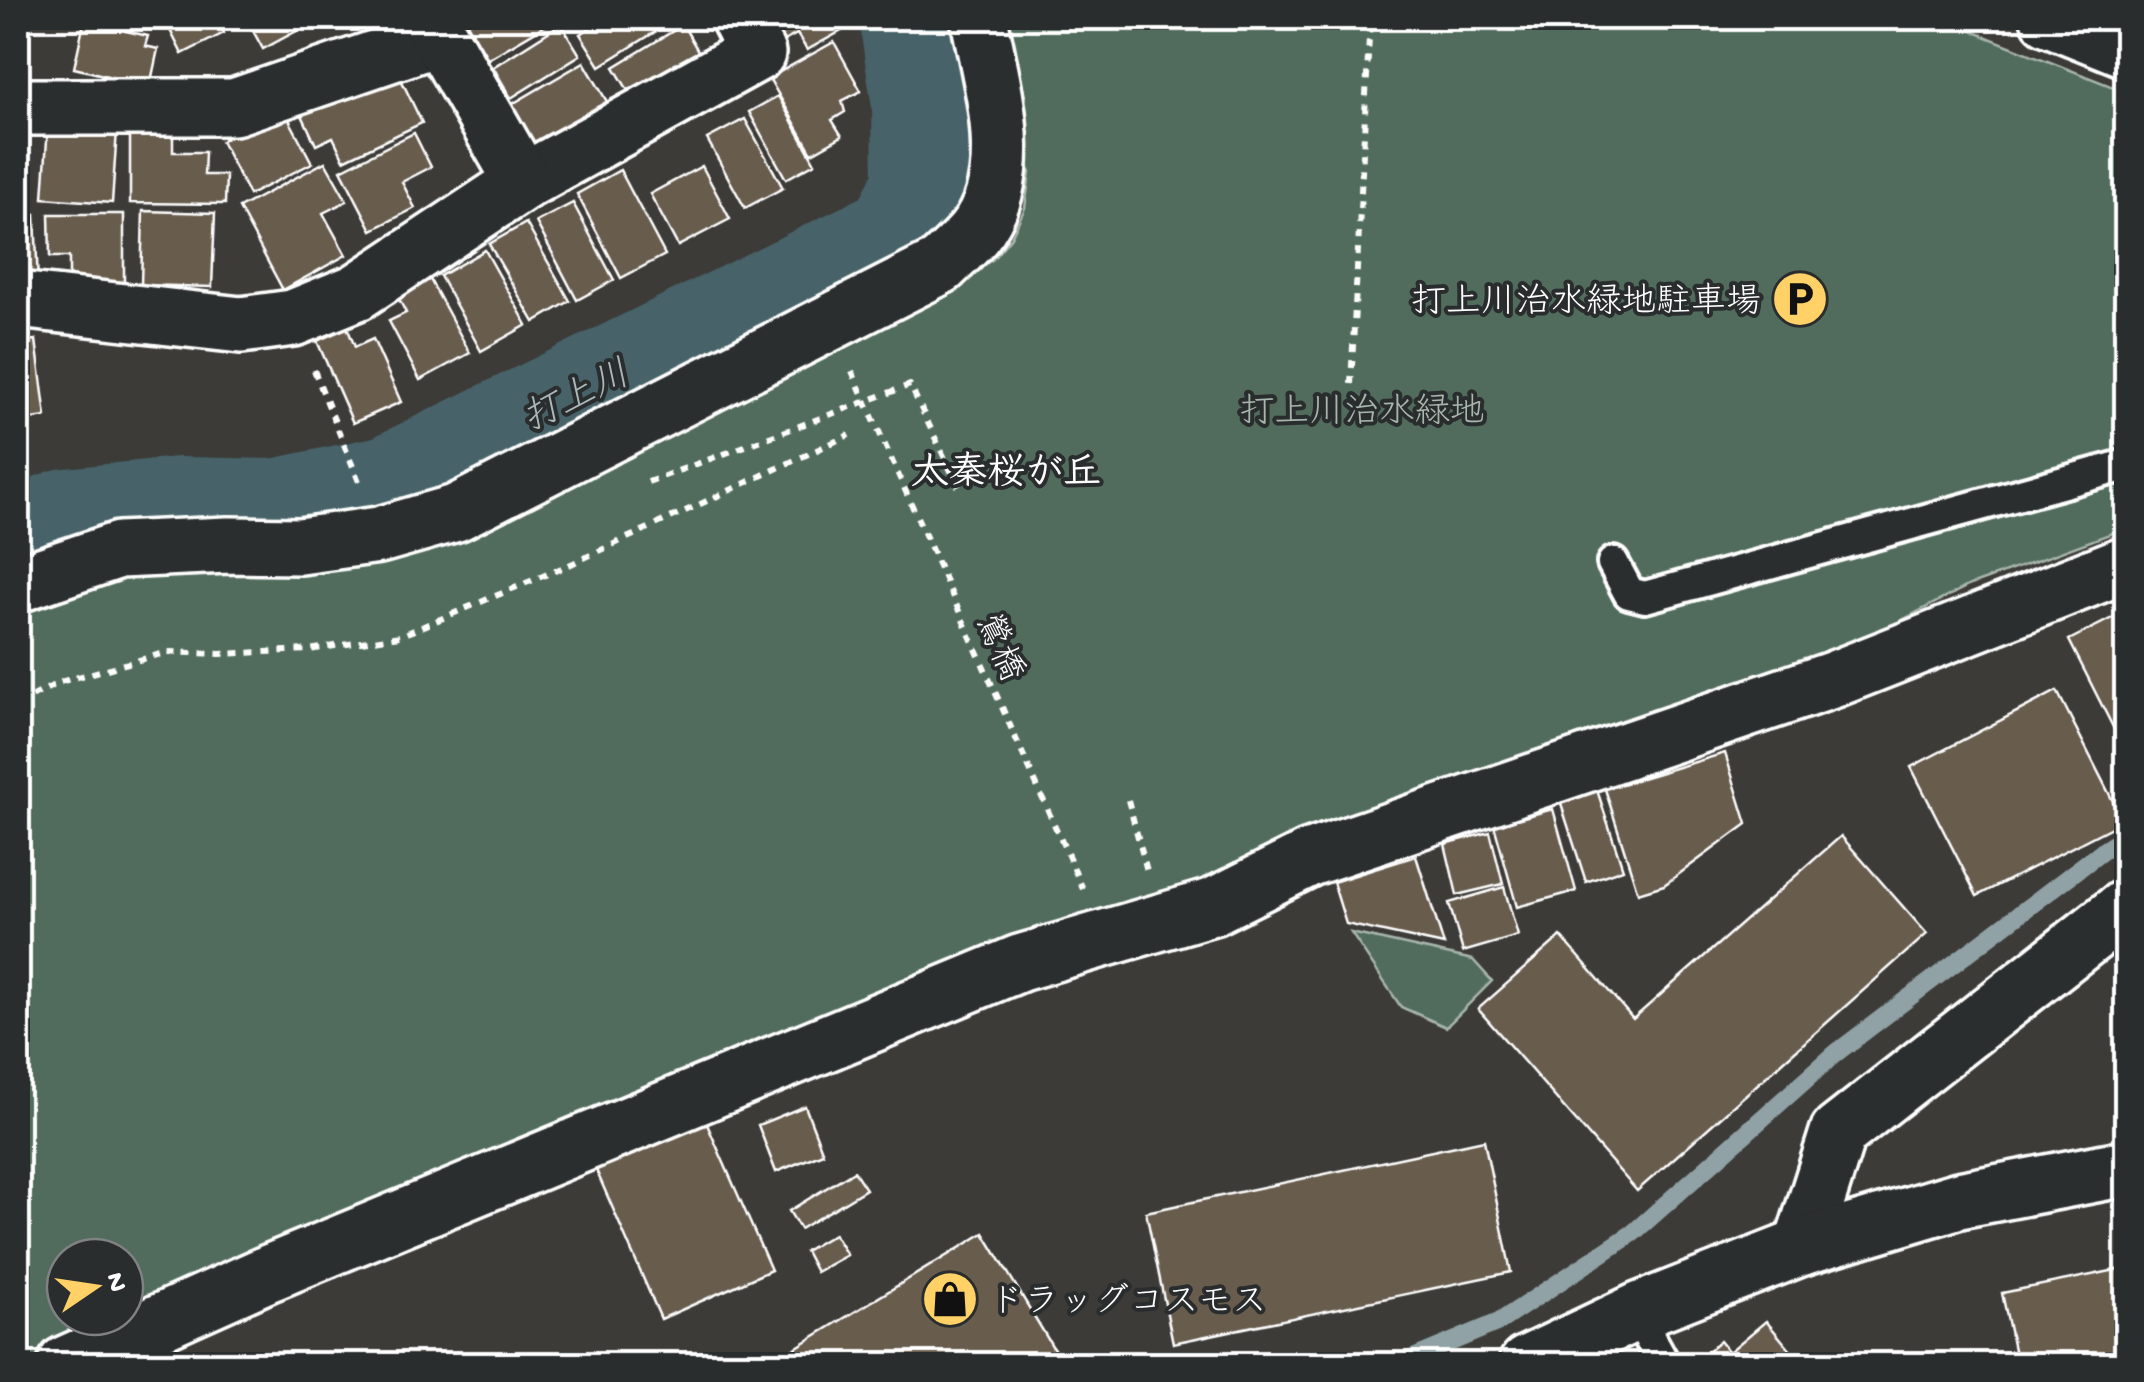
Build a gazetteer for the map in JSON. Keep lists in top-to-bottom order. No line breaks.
{"streets":{"path":["鶯橋"]},"districts":["太秦桜が丘"],"water":["打上川"],"parks":["打上川治水緑地"],"places":{"parking":["打上川治水緑地駐車場"],"shop":["ドラッグコスモス"]},"north":"right"}
